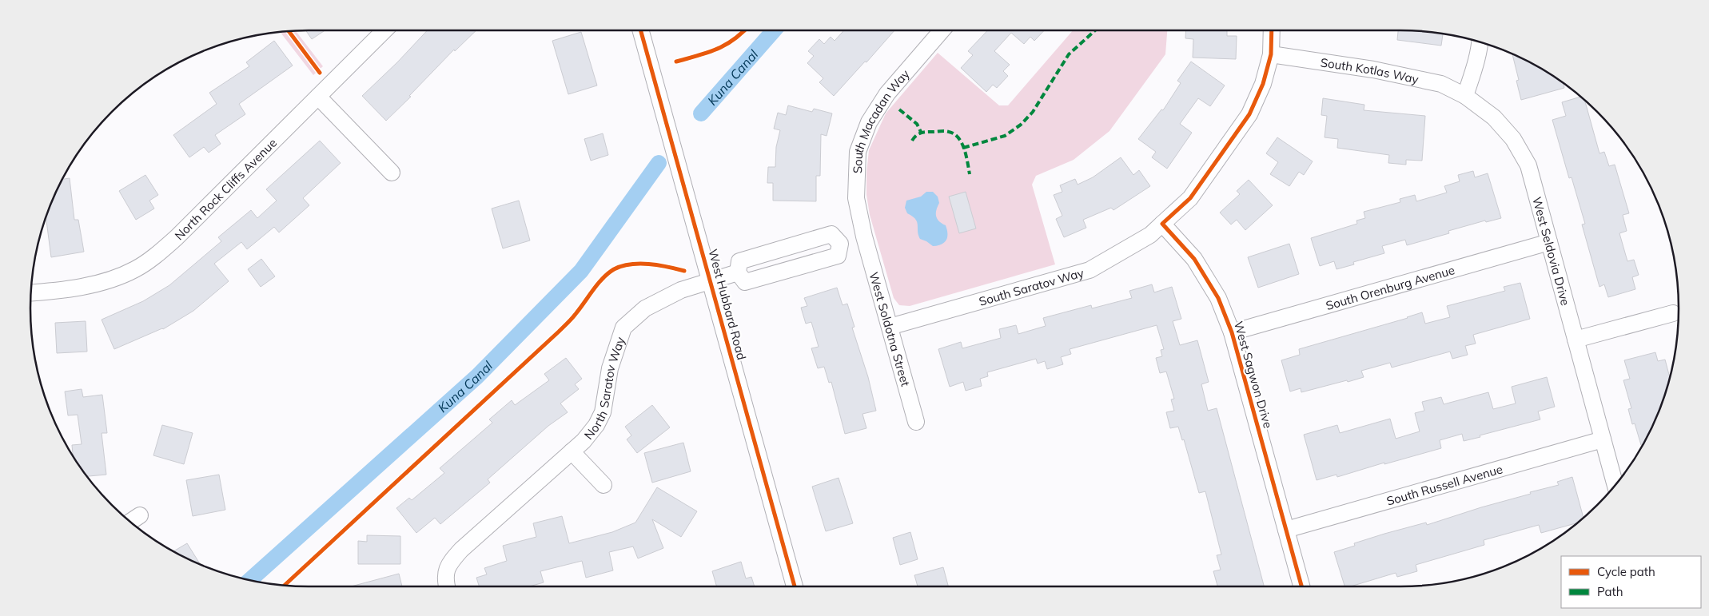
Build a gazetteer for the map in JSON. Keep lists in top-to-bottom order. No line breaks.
{"streets":{"street":["South Kotlas Way","South Macadan Way","North Rock Cliffs Avenue","West Seldovia Drive","South Saratov Way","South Orenburg Avenue","West Hubbard Road","West Soldotna Street","West Sagwon Drive","North Saratov Way","South Russell Avenue"]},"crossings":[["South Kotlas Way","West Seldovia Drive"],["South Macadan Way","West Soldotna Street"],["West Seldovia Drive","South Orenburg Avenue"],["West Seldovia Drive","South Russell Avenue"],["South Saratov Way","West Soldotna Street"],["South Saratov Way","West Sagwon Drive"],["South Orenburg Avenue","West Sagwon Drive"],["West Hubbard Road","North Saratov Way"],["West Sagwon Drive","South Russell Avenue"]],"water":["Kuna Canal"],"legend":["Cycle path","Path"]}
